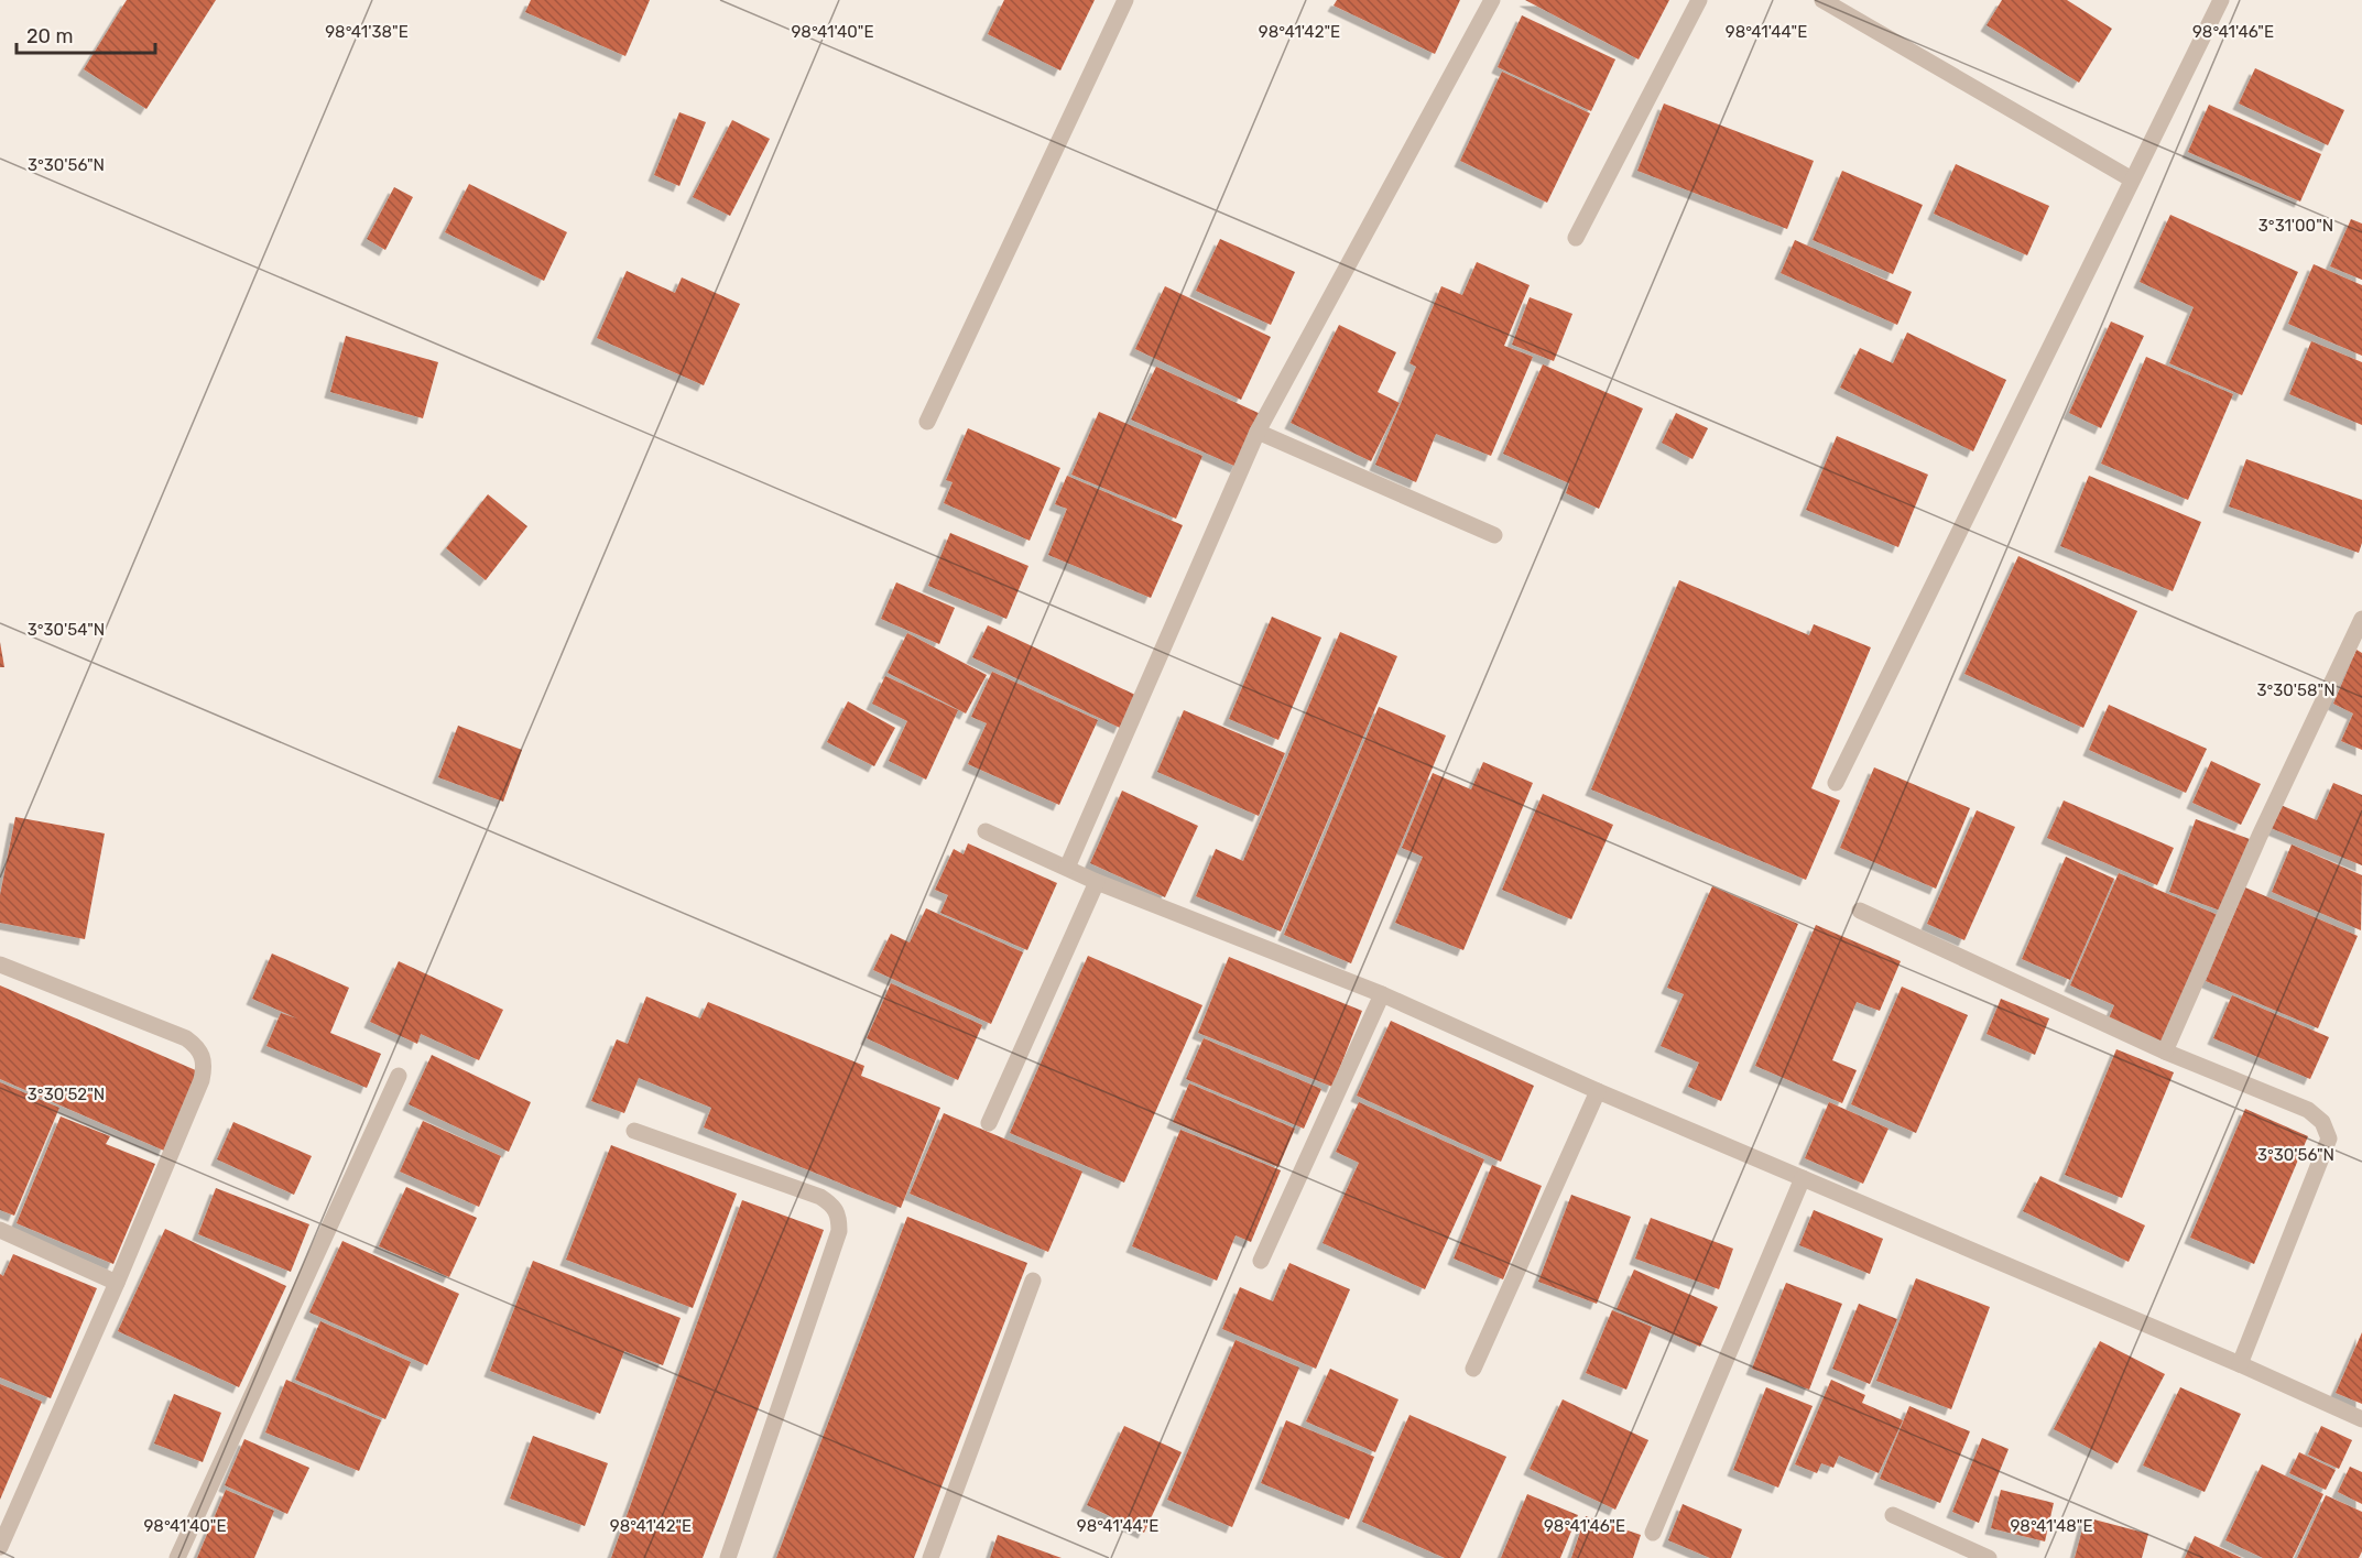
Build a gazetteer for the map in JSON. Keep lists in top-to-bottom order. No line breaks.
{"scale_bar":"20 m","coordinates":["98°41'38\"E","98°41'40\"E","98°41'42\"E","98°41'44\"E","98°41'46\"E","3°30'56\"N","3°31'00\"N","3°30'54\"N","3°30'58\"N","3°30'52\"N","98°41'48\"E"]}
